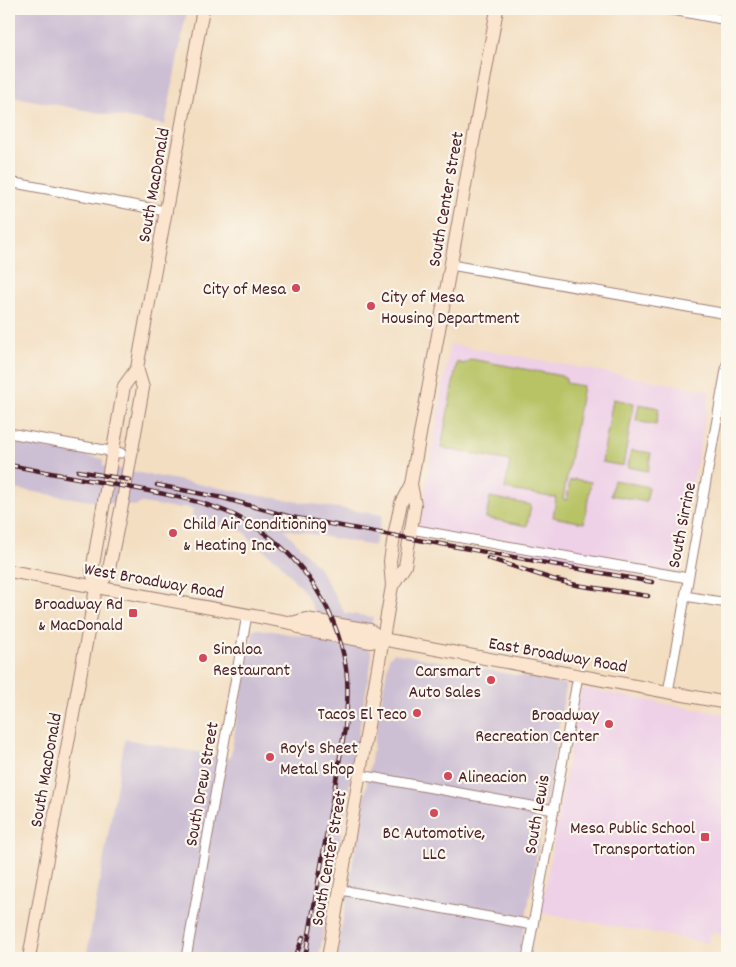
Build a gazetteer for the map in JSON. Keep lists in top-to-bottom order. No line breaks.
{"streets":{"street":["South MacDonald","South Center Street","South Sirrine","West Broadway Road","East Broadway Road","South Drew Street","South Lewis"]},"crossings":[["South MacDonald","West Broadway Road"],["South Center Street","West Broadway Road"],["South Center Street","East Broadway Road"],["South Sirrine","East Broadway Road"],["West Broadway Road","East Broadway Road"],["West Broadway Road","South Drew Street"],["East Broadway Road","South Lewis"]],"places":{"other":["City of Mesa","City of Mesa Housing Department","Child Air Conditioning & Heating Inc.","Sinaloa Restaurant","Carsmart Auto Sales","Tacos El Teco","Broadway Recreation Center","Roy's Sheet Metal Shop","Alineacion","BC Automotive, LLC"],"transit":["Broadway Rd & MacDonald","Mesa Public School Transportation"]}}
